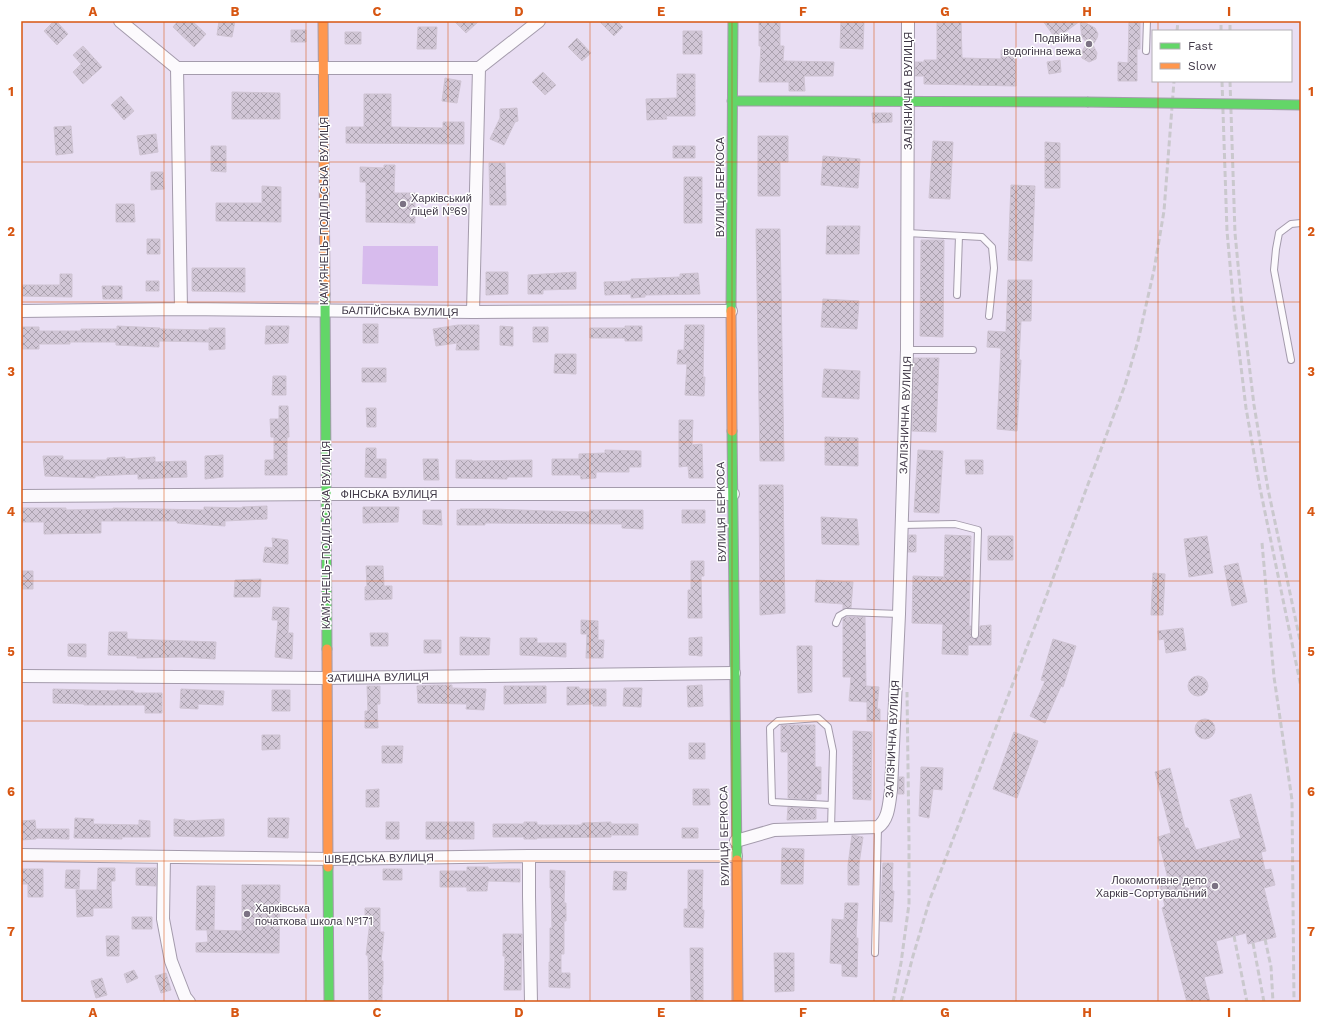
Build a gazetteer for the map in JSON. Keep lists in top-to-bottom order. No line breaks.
{"streets":{"street":["ЗАЛІЗНИЧНА ВУЛИЦЯ","ВУЛИЦЯ БЕРКОСА","КАМ’ЯНЕЦЬ-ПОДІЛЬСЬКА ВУЛИЦЯ","БАЛТІЙСЬКА ВУЛИЦЯ","ФІНСЬКА ВУЛИЦЯ","ЗАТИШНА ВУЛИЦЯ","ШВЕДСЬКА ВУЛИЦЯ"]},"crossings":[["ВУЛИЦЯ БЕРКОСА","БАЛТІЙСЬКА ВУЛИЦЯ"],["ВУЛИЦЯ БЕРКОСА","ФІНСЬКА ВУЛИЦЯ"],["ВУЛИЦЯ БЕРКОСА","ЗАТИШНА ВУЛИЦЯ"],["ВУЛИЦЯ БЕРКОСА","ШВЕДСЬКА ВУЛИЦЯ"],["КАМ’ЯНЕЦЬ-ПОДІЛЬСЬКА ВУЛИЦЯ","БАЛТІЙСЬКА ВУЛИЦЯ"],["КАМ’ЯНЕЦЬ-ПОДІЛЬСЬКА ВУЛИЦЯ","ФІНСЬКА ВУЛИЦЯ"],["КАМ’ЯНЕЦЬ-ПОДІЛЬСЬКА ВУЛИЦЯ","ЗАТИШНА ВУЛИЦЯ"],["КАМ’ЯНЕЦЬ-ПОДІЛЬСЬКА ВУЛИЦЯ","ШВЕДСЬКА ВУЛИЦЯ"]],"places":["Подвійна водогінна вежа","Харківський ліцей №69","Локомотивне депо Харків-Сортувальний","Харківська початкова школа №171"],"legend":["Fast","Slow"],"grid":{"columns":["A","B","C","D","E","F","G","H","I"],"rows":["1","2","3","4","5","6","7"]}}
